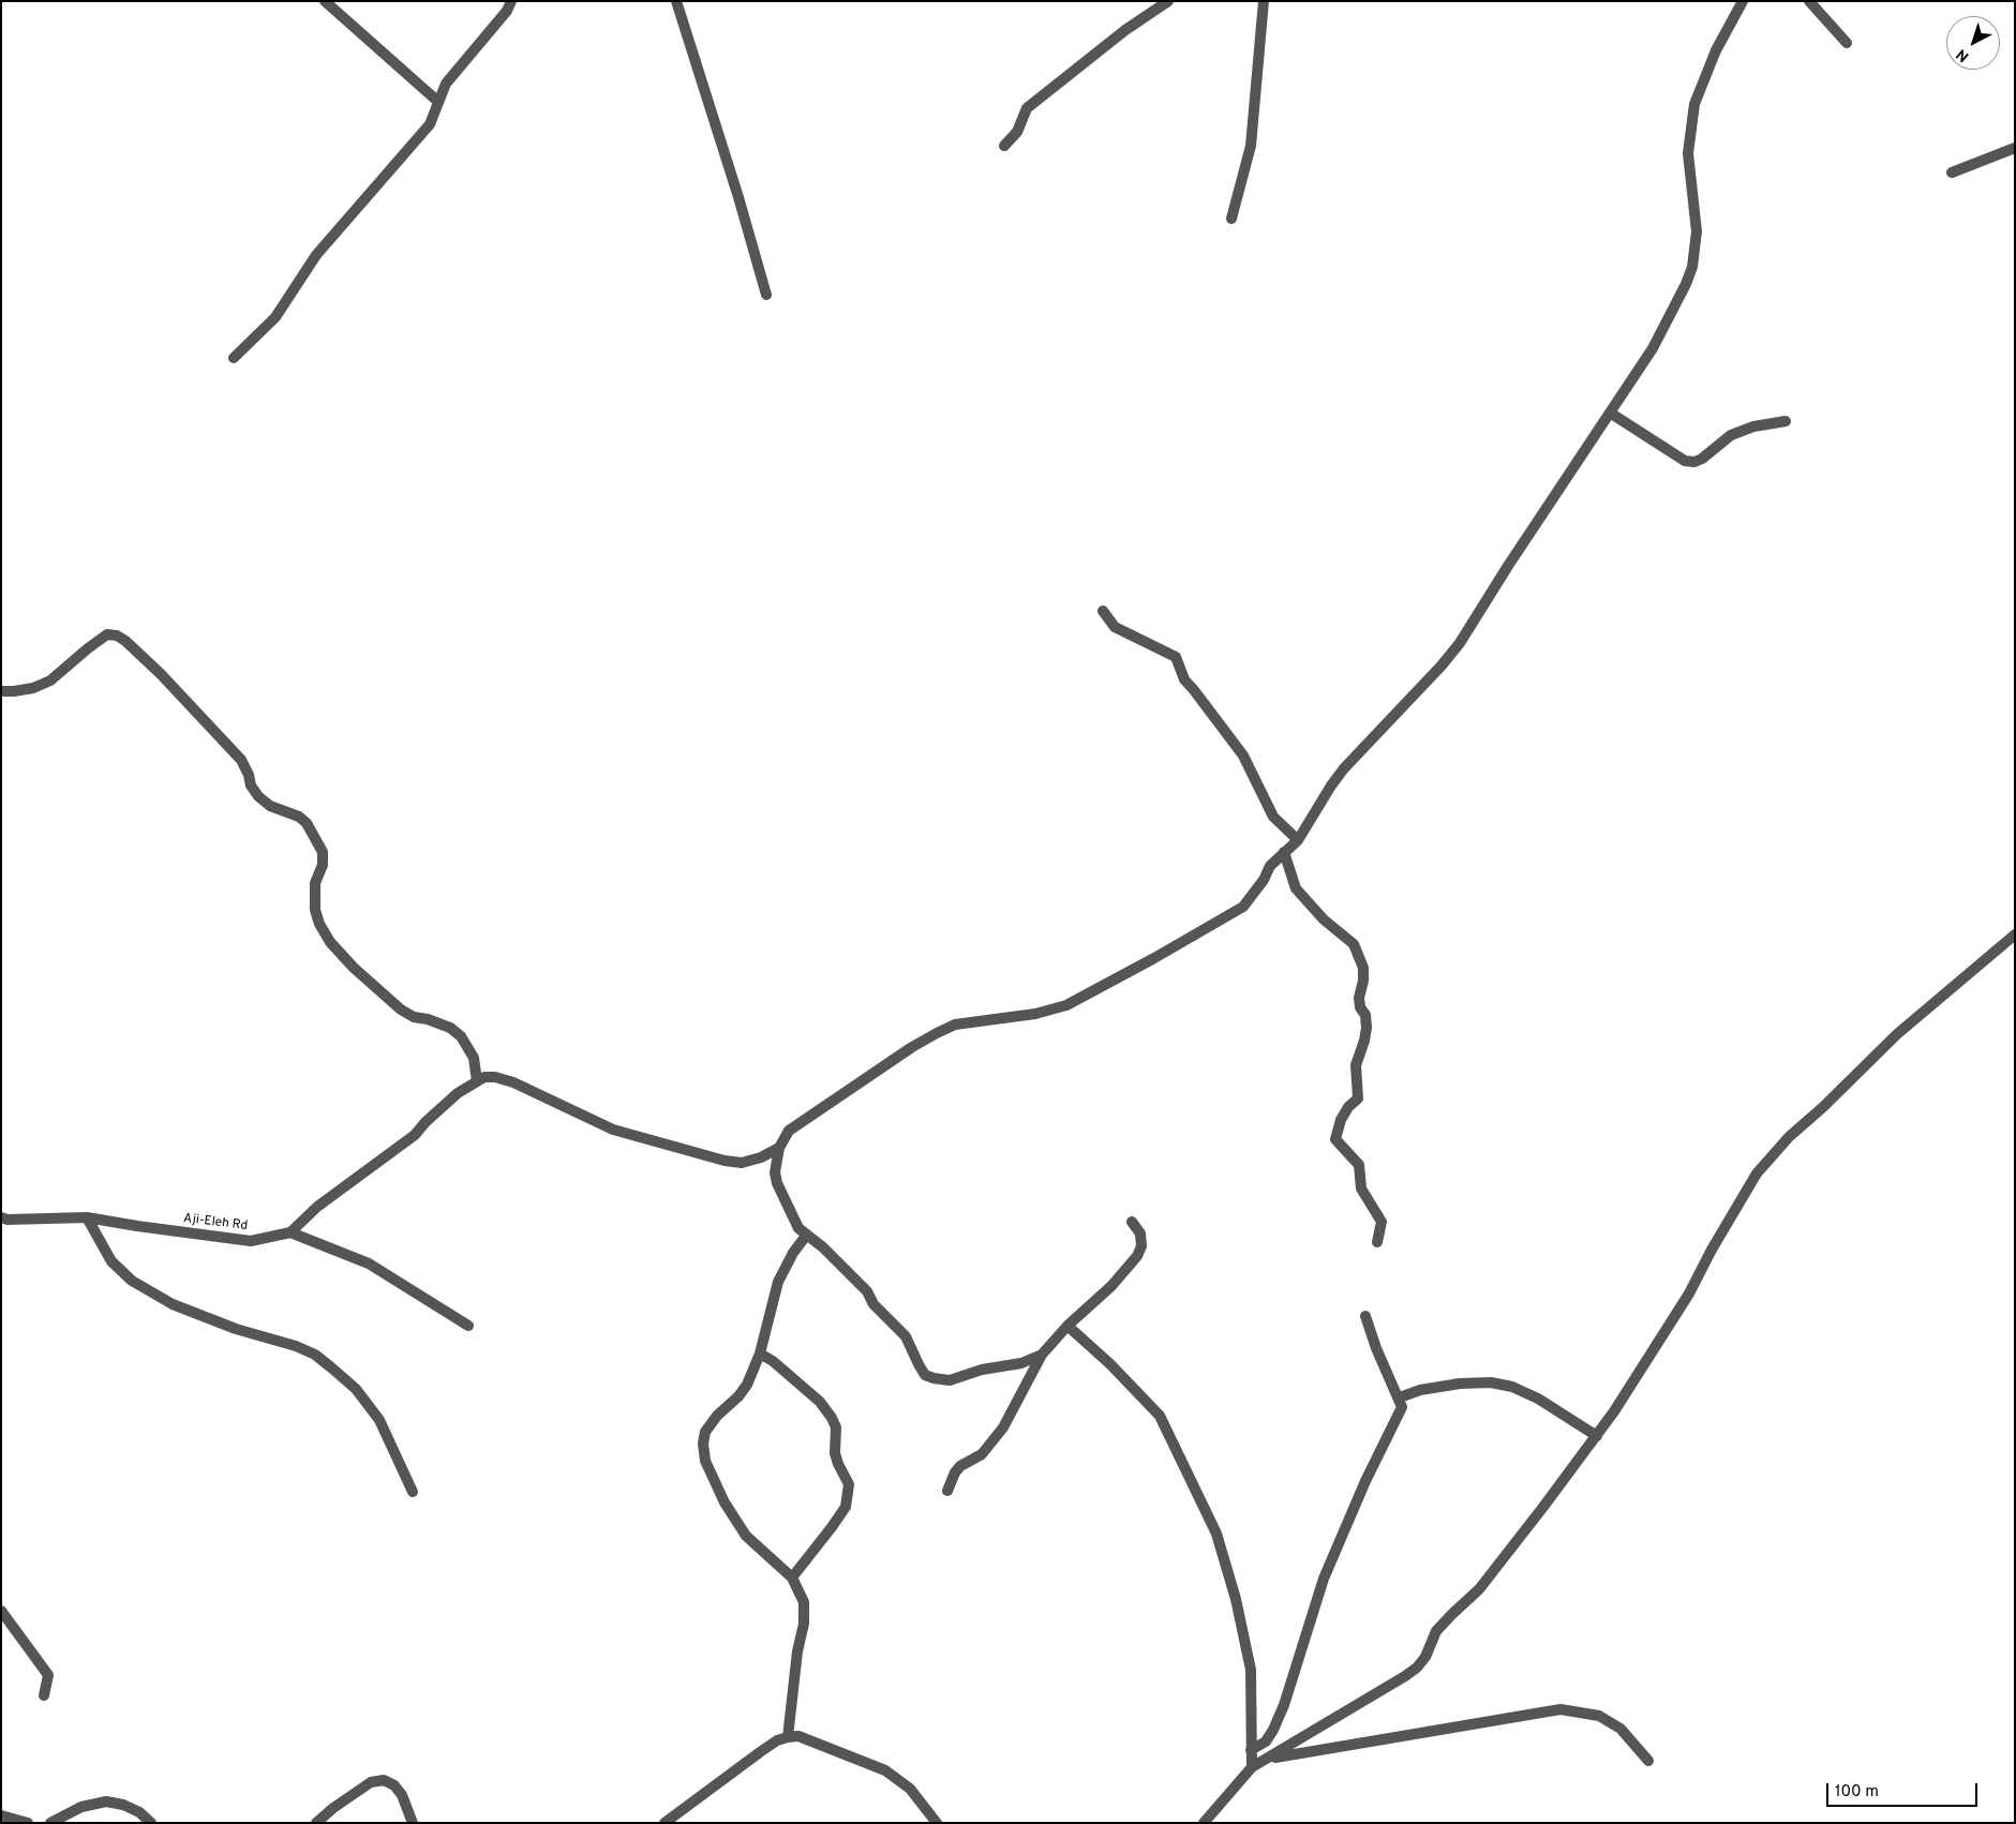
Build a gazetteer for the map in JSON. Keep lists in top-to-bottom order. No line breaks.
{"streets":{"street":["Aji-Eleh Rd"]},"scale_bar":"100 m","north":"bottom left"}
